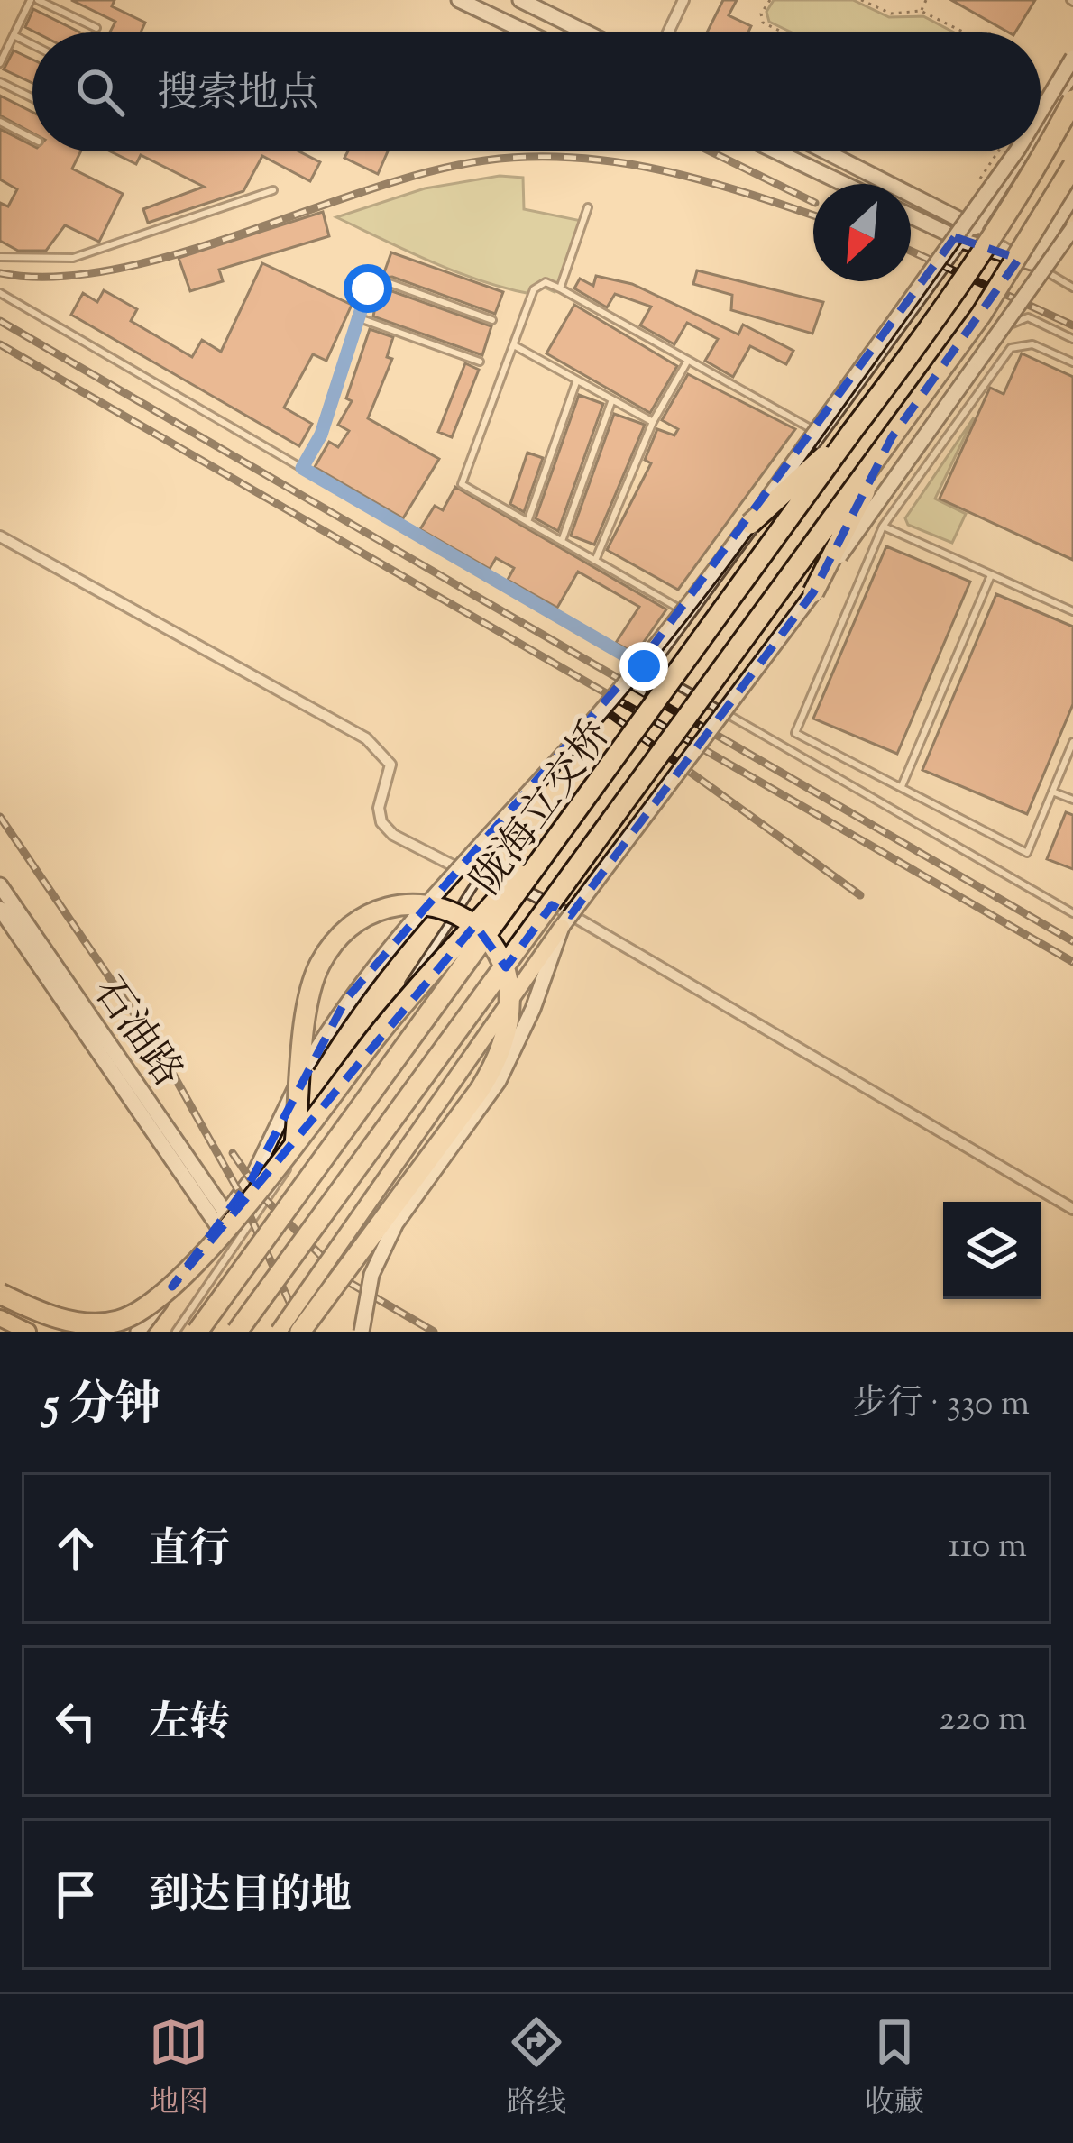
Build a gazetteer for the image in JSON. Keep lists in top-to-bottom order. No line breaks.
{"streets":{"highway":["陇海立交桥"],"main road":["石油路"]},"north":"bottom left","page":{"search":"搜索地点","heading":["5 分钟","步行 · 330 m"],"list":[["直行","110 m"],["左转","220 m"],"到达目的地"],"nav":["地图","路线","收藏"]}}
